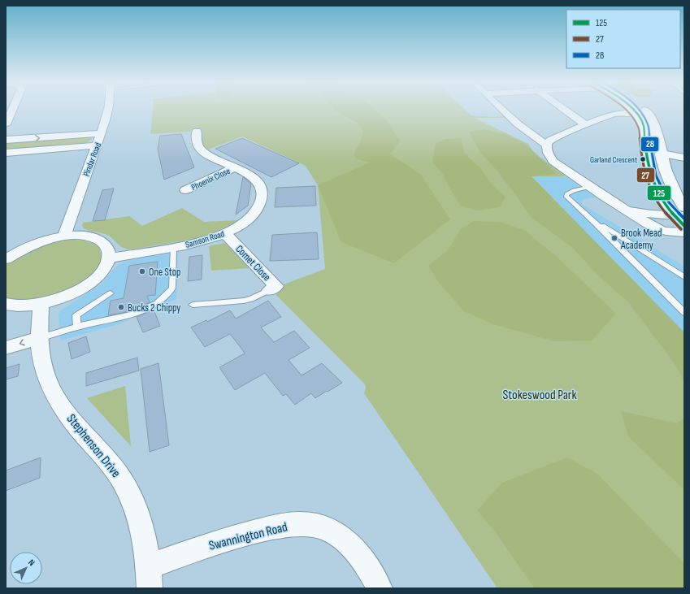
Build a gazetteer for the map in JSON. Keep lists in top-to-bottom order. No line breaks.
{"streets":{"street":["Pindar Road","Phoenix Close","Samson Road","Comet Close","Stephenson Drive","Swannington Road"]},"crossings":[["Phoenix Close","Samson Road"],["Samson Road","Comet Close"],["Stephenson Drive","Swannington Road"]],"parks":["Stokeswood Park"],"places":["Garland Crescent","Brook Mead Academy","One Stop","Bucks 2 Chippy"],"lines":["transit line 125","transit line 27","transit line 28"],"legend":["125","27","28"],"north":"top right"}
